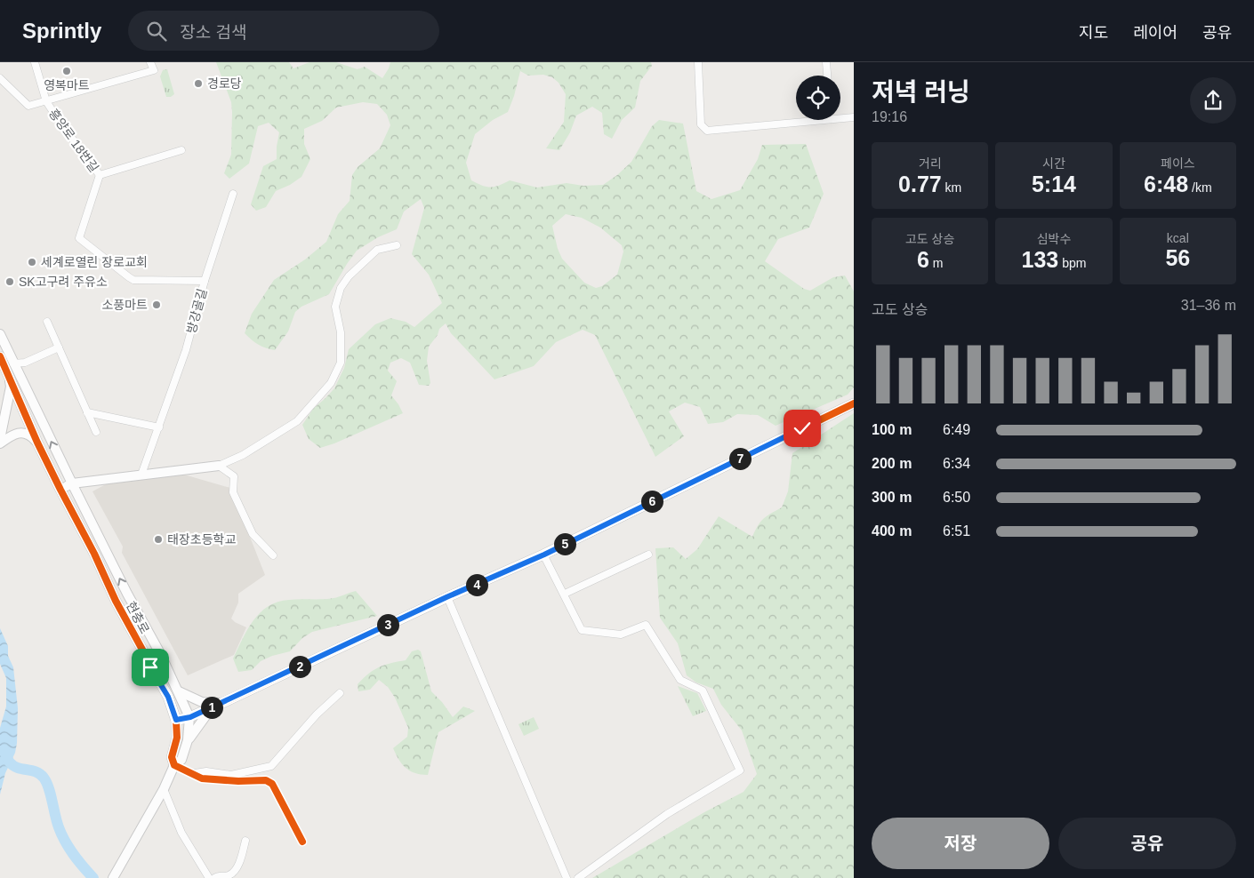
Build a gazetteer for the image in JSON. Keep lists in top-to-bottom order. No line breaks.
{"streets":{"street":["흥양로 18번길","방강골길","현충로"]},"crossings":[["흥양로 18번길","방강골길"]],"places":["영복마트","경로당","세계로열린 장로교회","SK고구려 주유소","소풍마트","태장초등학교"],"page":{"header":"Sprintly","search":"장소 검색","nav":["지도","레이어","공유"],"heading":["저녁 러닝","19:16"],"stats":[["거리","0.77 km"],["시간","5:14"],["페이스","6:48 /km"],["고도 상승","6 m"],["심박수","133 bpm"],["kcal","56"]],"chart":["고도 상승","31–36 m"],"list":[{"name":"100 m","note":"6:49"},{"name":"200 m","note":"6:34"},{"name":"300 m","note":"6:50"},{"name":"400 m","note":"6:51"}],"pins":["7","6","5","4","3","2","1"],"buttons":["저장","공유"]}}
